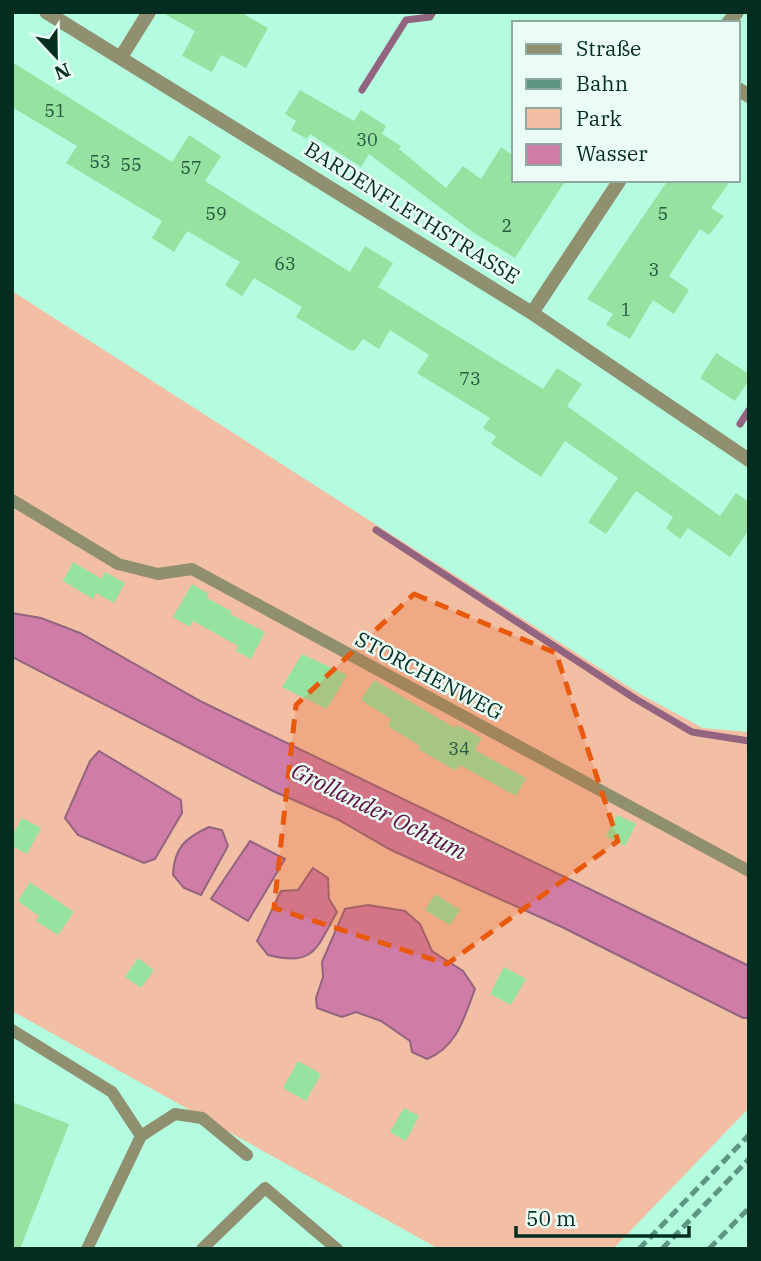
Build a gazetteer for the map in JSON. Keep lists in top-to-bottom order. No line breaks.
{"streets":{"street":["BARDENFLETHSTRASSE"],"lane":["STORCHENWEG"]},"water":["Grollander Ochtum"],"house_numbers":["51","30","53","55","57","59","5","2","63","3","1","73","34"],"legend":["Straße","Bahn","Park","Wasser"],"scale_bar":"50 m","north":"bottom"}
